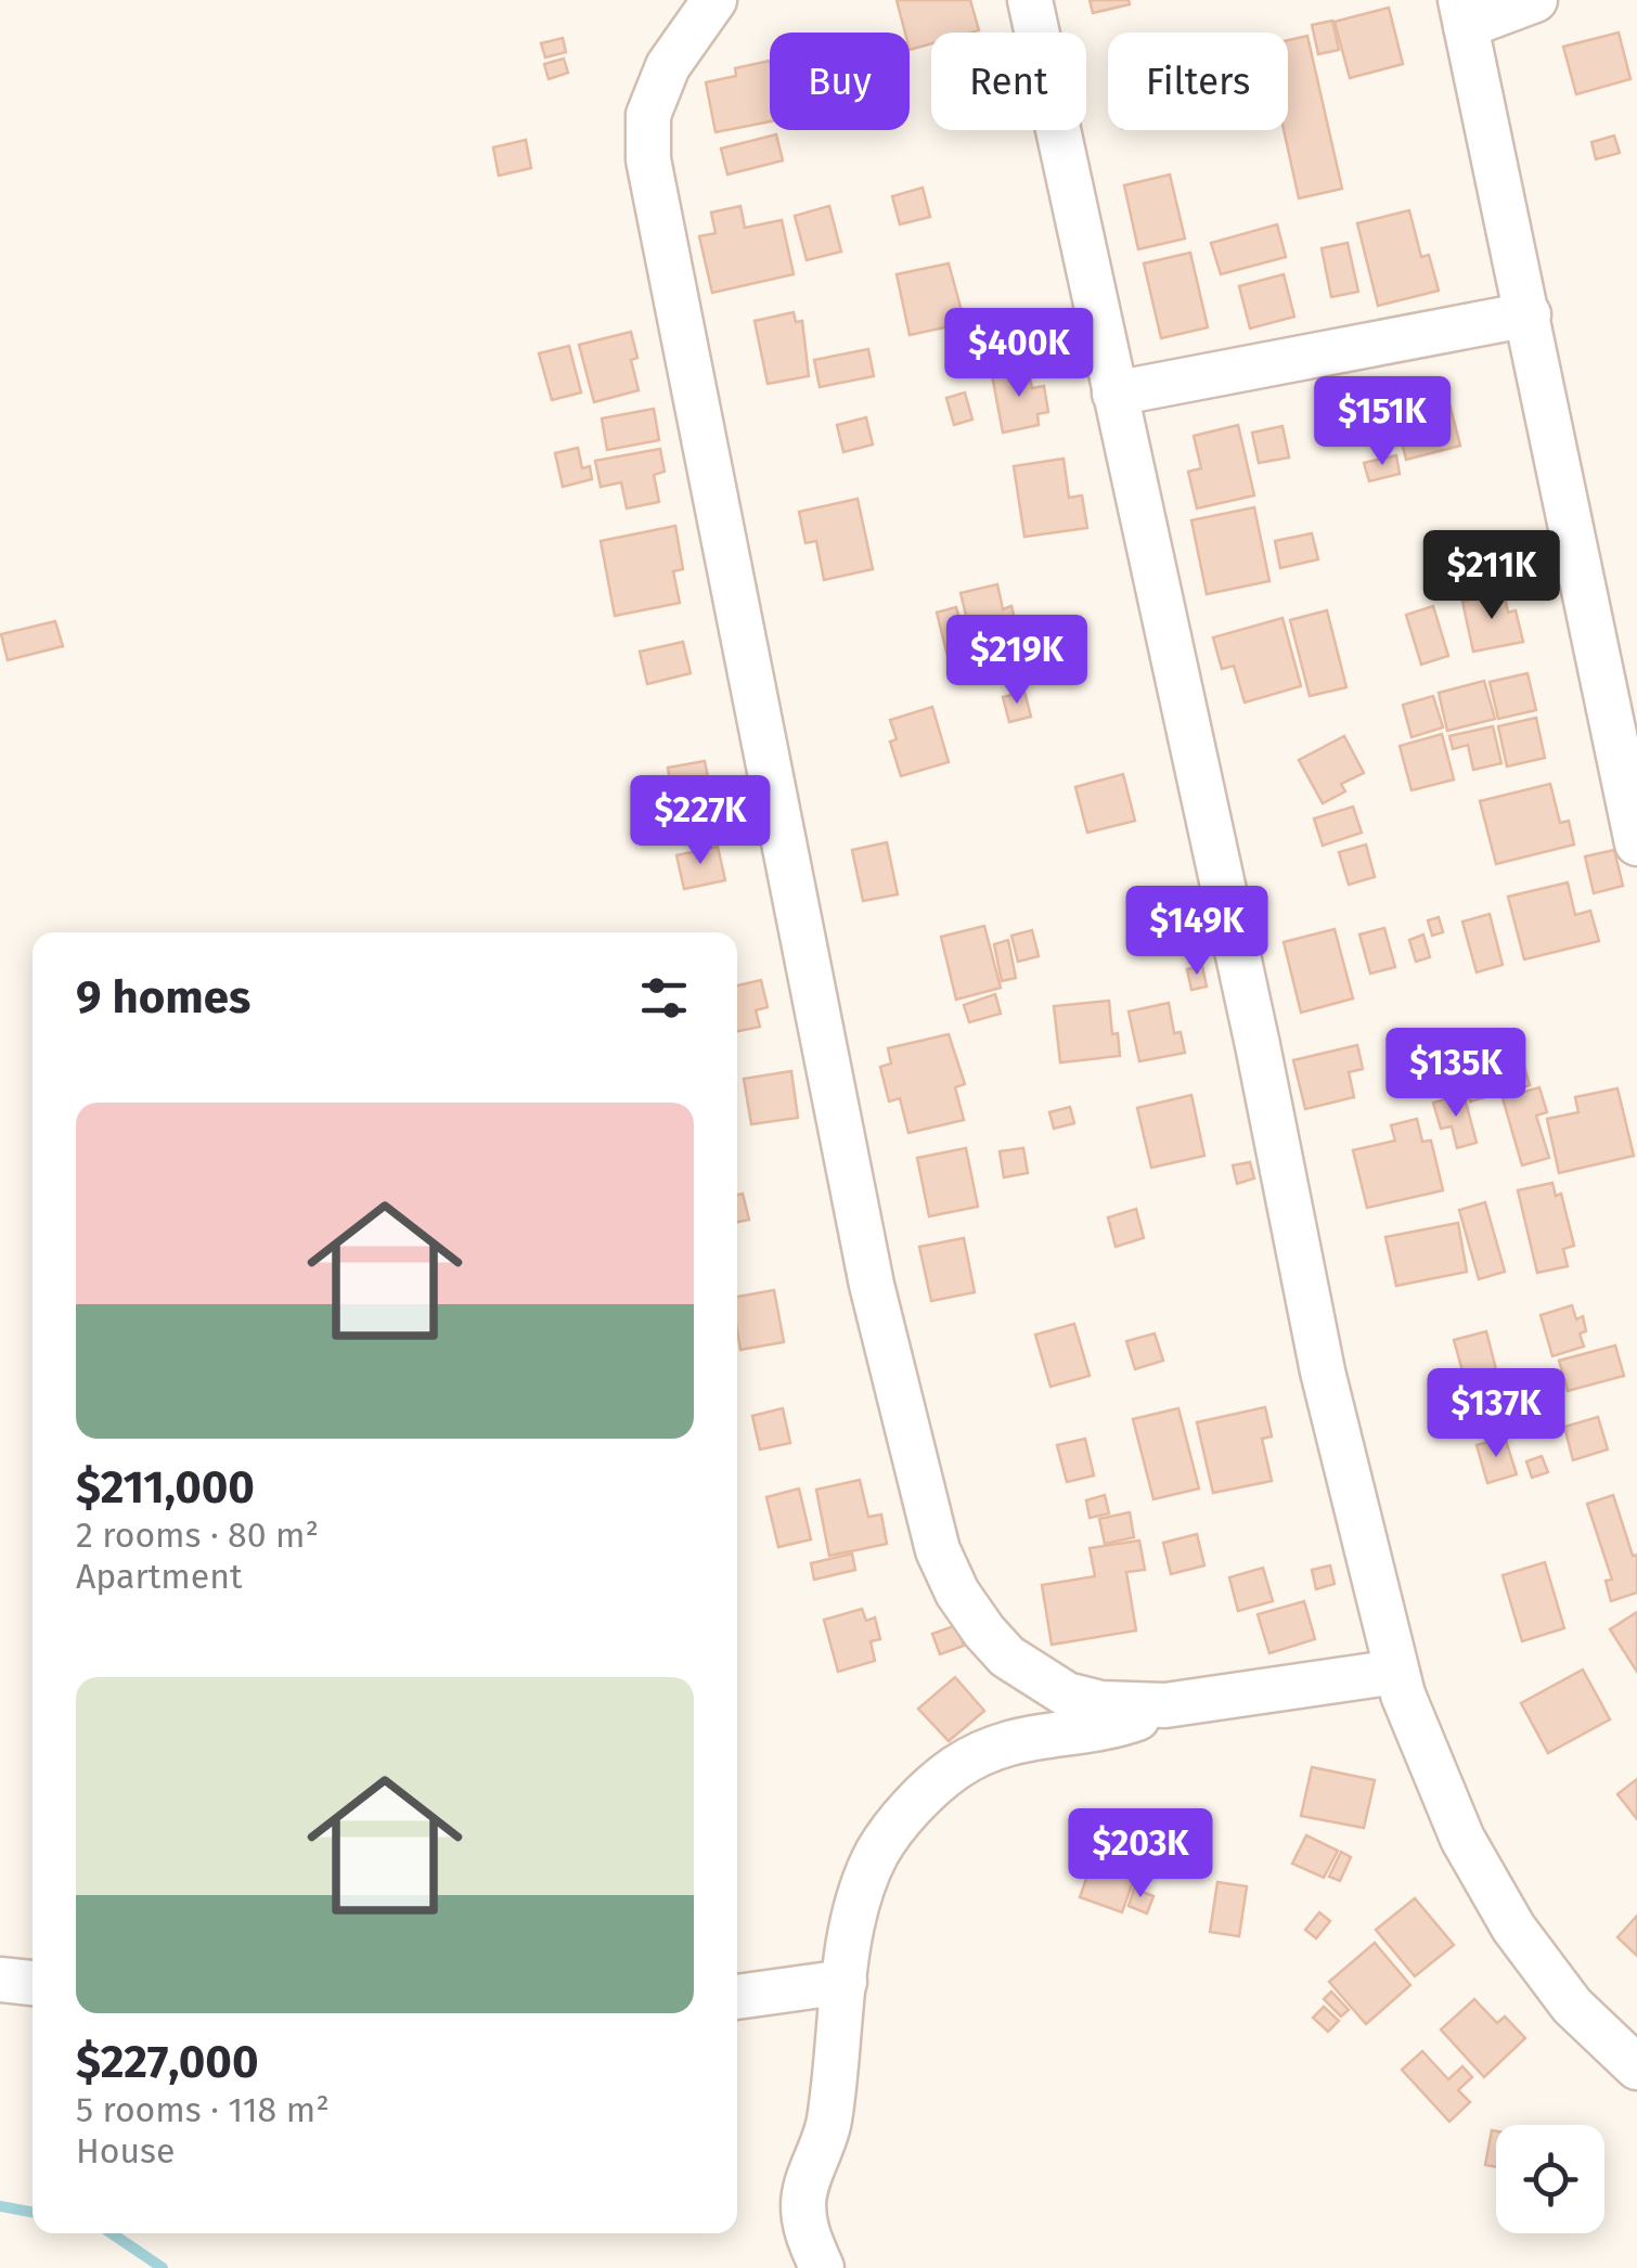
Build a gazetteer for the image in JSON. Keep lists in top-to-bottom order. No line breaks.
{"page":{"chip":["Buy","Rent","Filters"],"price":["$400K","$151K","$211K","$219K","$227K","$149K","$135K","$137K","$203K"],"heading":"9 homes","list":[{"name":"$211,000","note":"2 rooms · 80 m² · Apartment"},{"name":"$227,000","note":"5 rooms · 118 m² · House"}]}}
